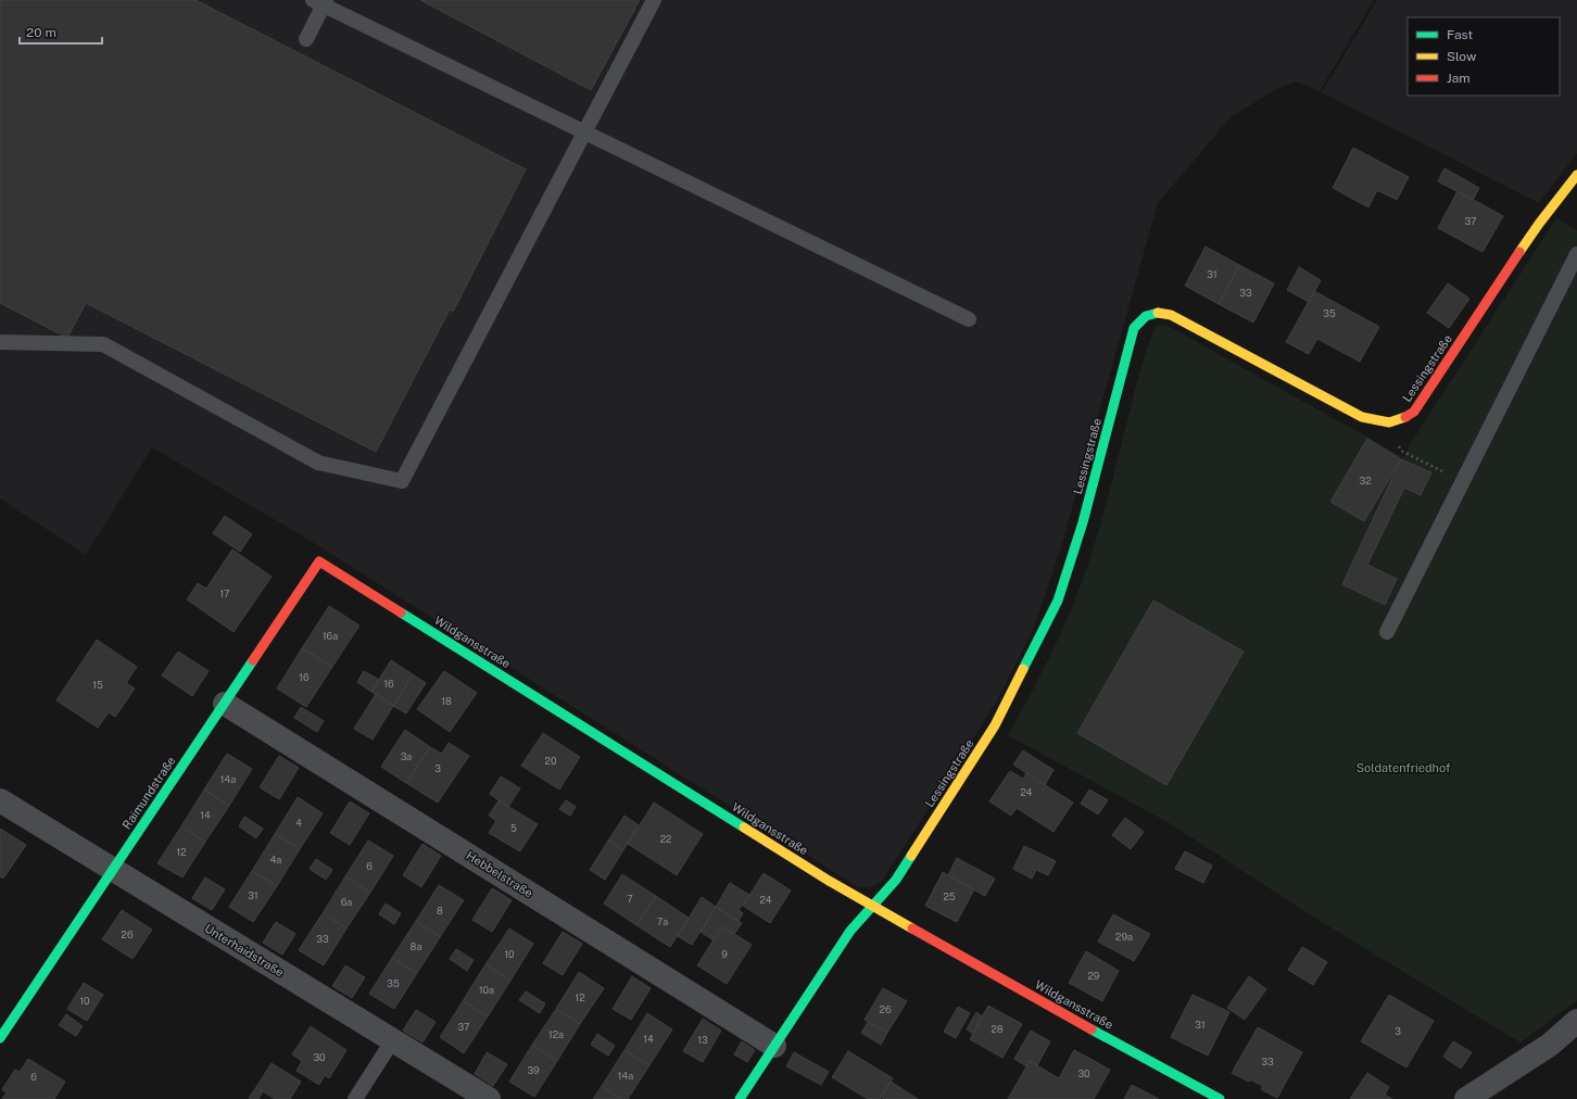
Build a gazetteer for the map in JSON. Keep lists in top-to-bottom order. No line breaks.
{"streets":{"street":["Lessingstraße","Wildgansstraße","Raimundstraße","Hebbelstraße","Unterhaidstraße"]},"crossings":[["Lessingstraße","Wildgansstraße"],["Lessingstraße","Hebbelstraße"],["Wildgansstraße","Raimundstraße"],["Raimundstraße","Hebbelstraße"],["Raimundstraße","Unterhaidstraße"]],"parks":["Soldatenfriedhof"],"house_numbers":["37","31","33","35","32","17","16a","16","16","15","18","3a","20","3","14a","24","14","4","5","22","12","4a","6","31","25","7","24","6a","8","7a","26","29a","33","8a","10","9","29","35","10a","12","10","26","31","37","28","3","12a","14","13","30","33","39","30","14a","6"],"legend":["Fast","Slow","Jam"],"scale_bar":"20 m"}
